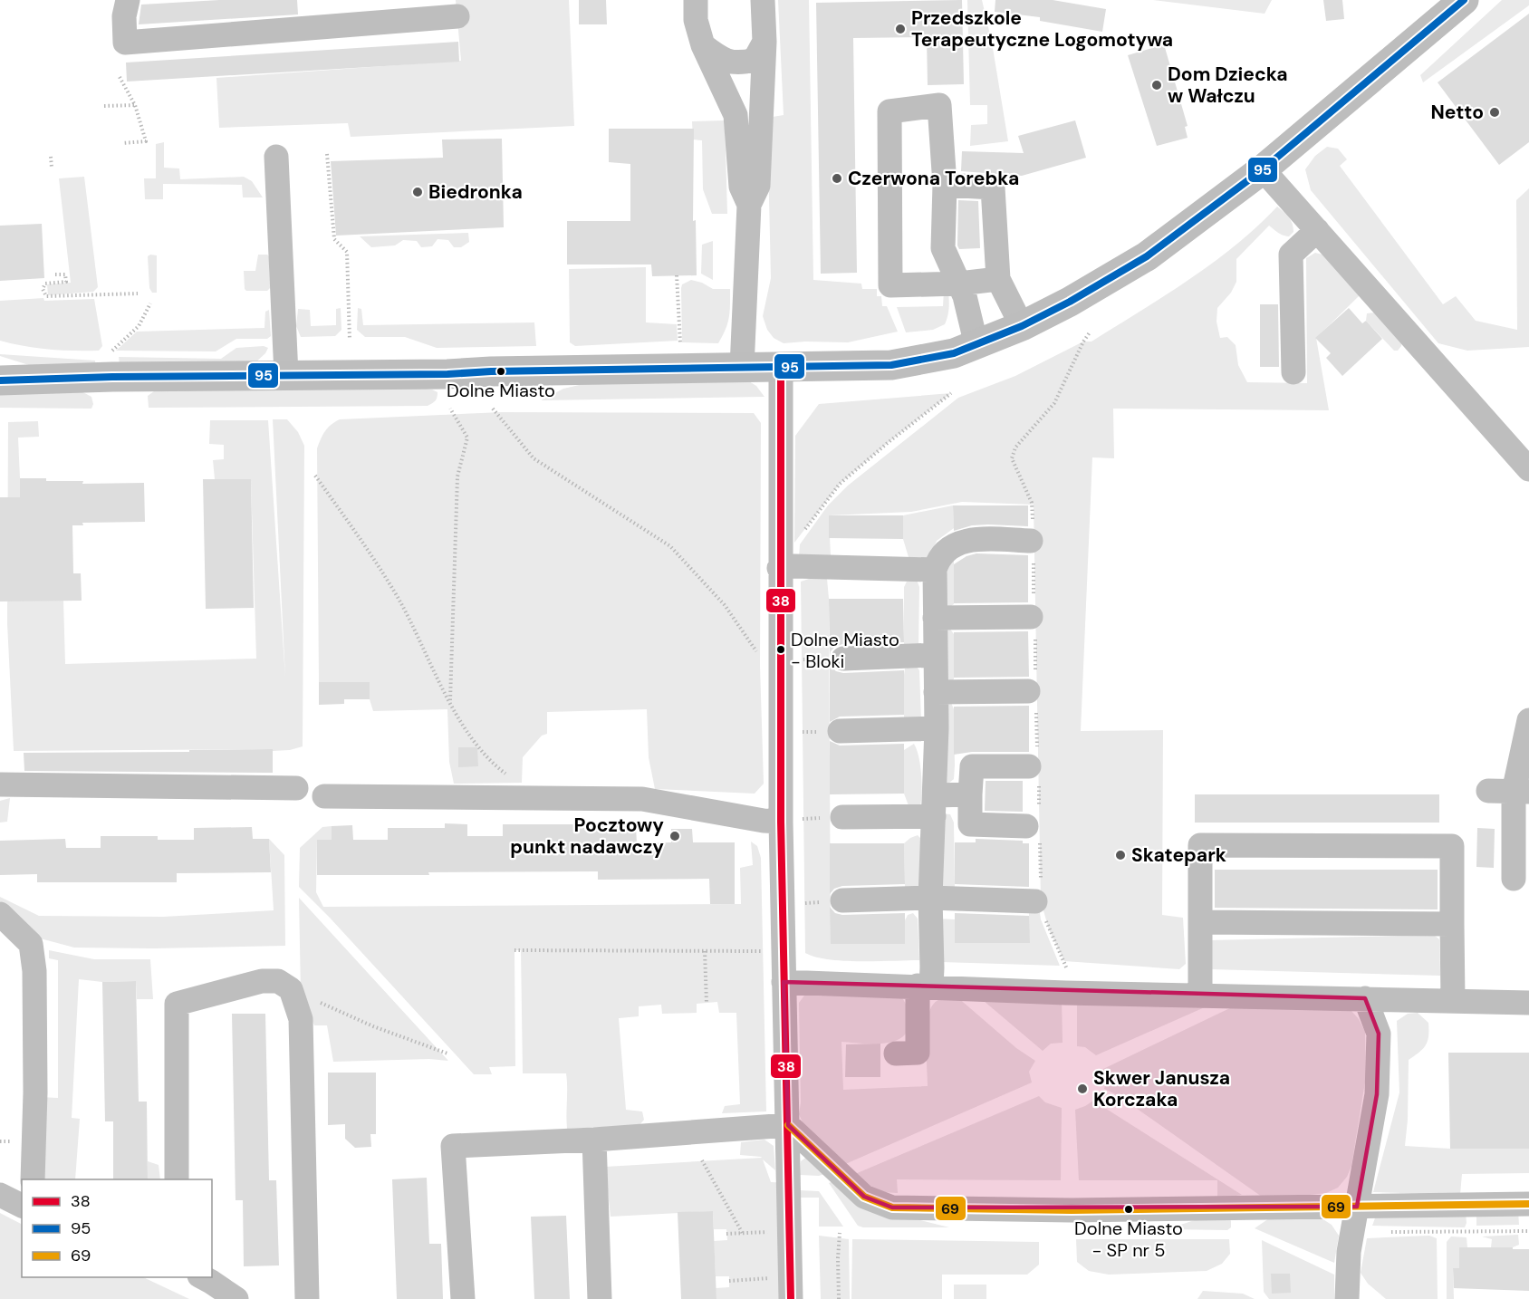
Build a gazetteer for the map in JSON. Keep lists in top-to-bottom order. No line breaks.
{"places":["Przedszkole Terapeutyczne Logomotywa","Dom Dziecka w Wałczu","Netto","Czerwona Torebka","Biedronka","Dolne Miasto","Dolne Miasto - Bloki","Pocztowy punkt nadawczy","Skatepark","Skwer Janusza Korczaka","Dolne Miasto - SP nr 5"],"lines":["transit line 95","transit line 38","transit line 69"],"legend":["38","95","69"]}
